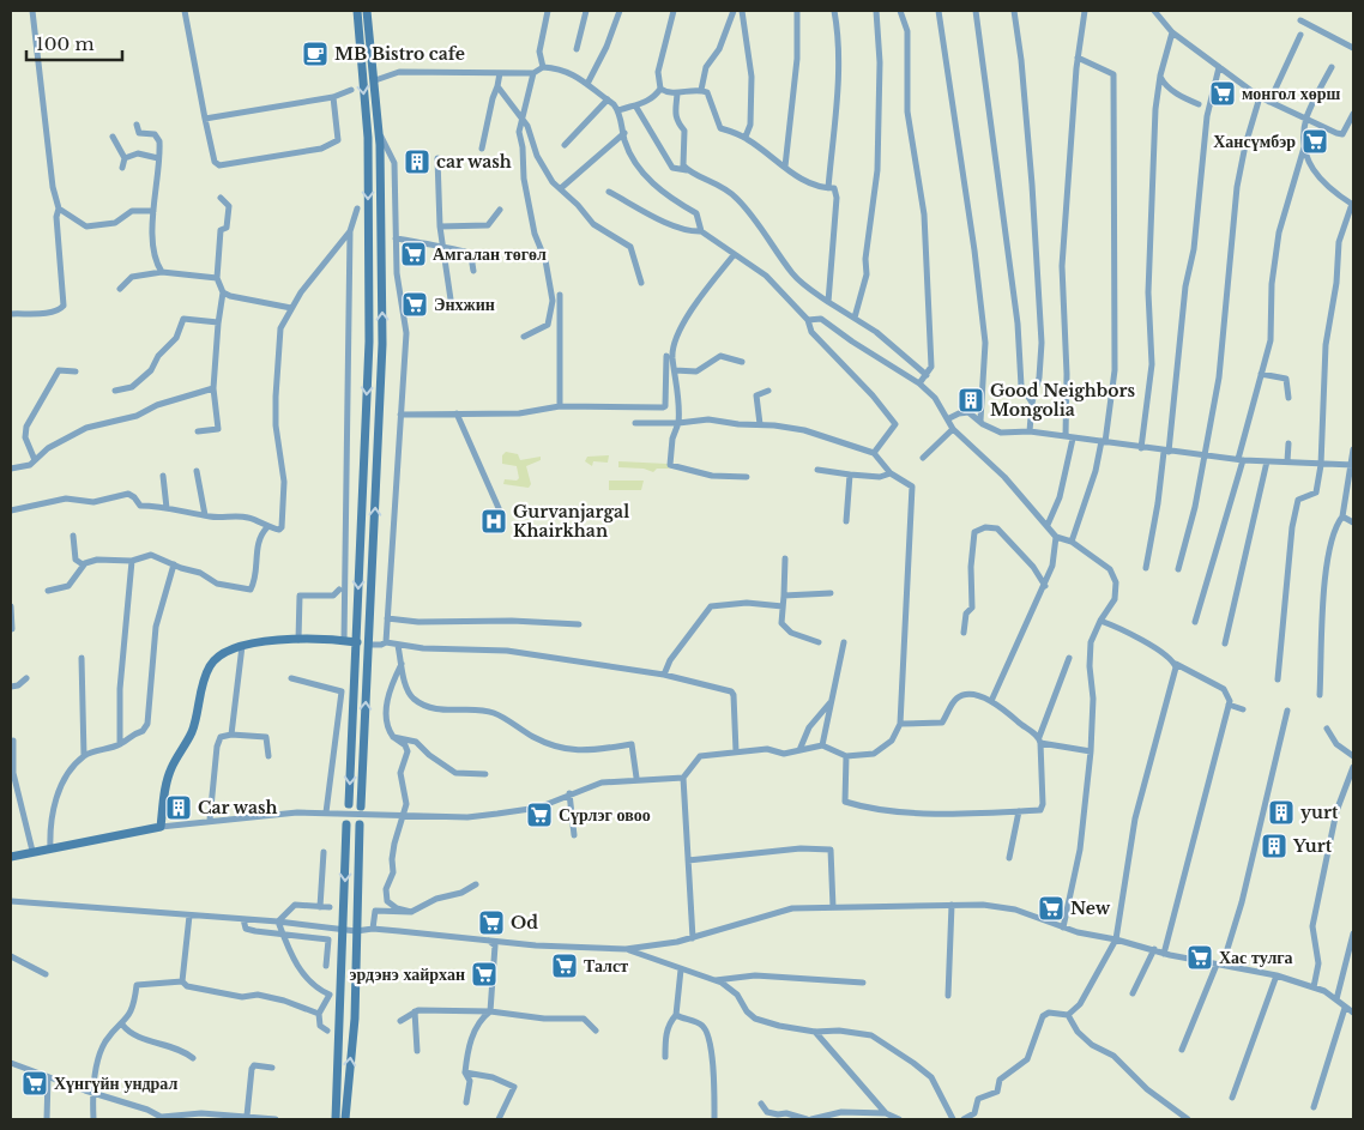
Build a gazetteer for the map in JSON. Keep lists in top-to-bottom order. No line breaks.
{"places":{"cafe":["MB Bistro cafe"],"supermarket":["монгол хөрш","Хансүмбэр","Амгалан төгөл","Энхжин","Сүрлэг овоо","New","Od","Хас тулга","Талст","эрдэнэ хайрхан","Хүнгүйн ундрал"],"building":["car wash","Good Neighbors Mongolia","Car wash","yurt","Yurt"],"hospital":["Gurvanjargal Khairkhan"]},"scale_bar":"100 m"}
